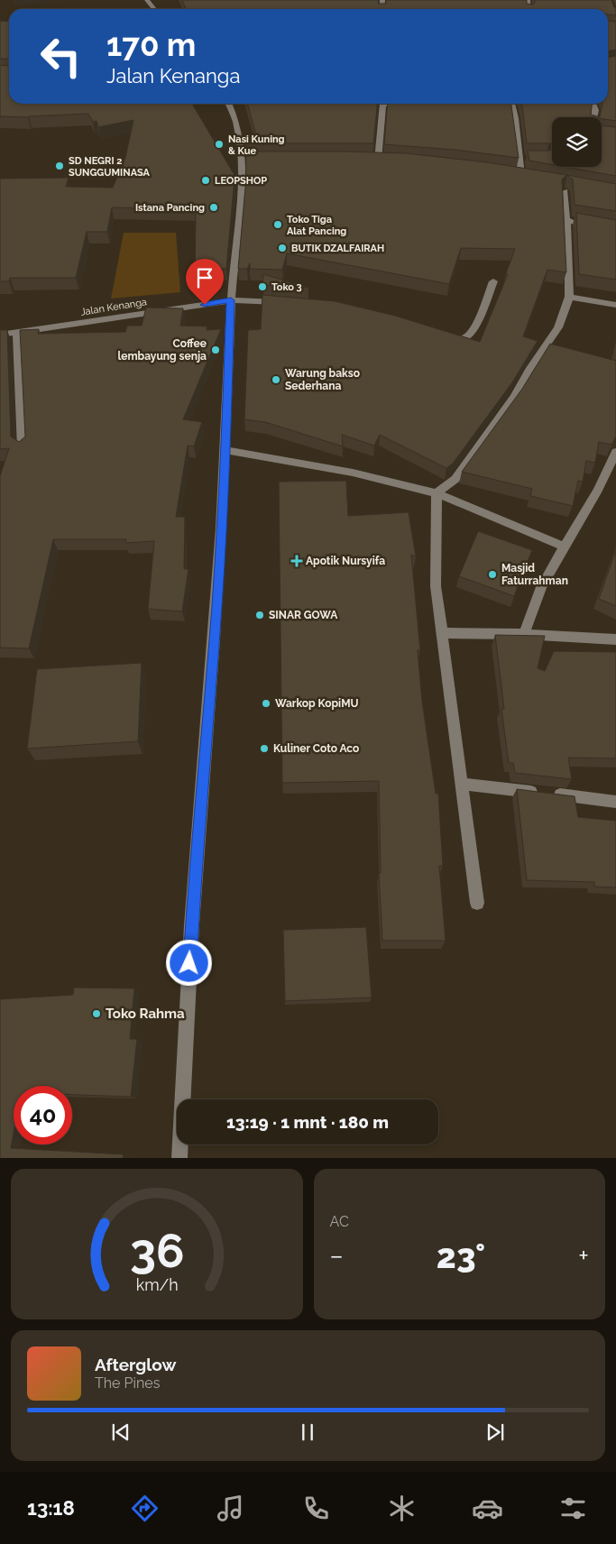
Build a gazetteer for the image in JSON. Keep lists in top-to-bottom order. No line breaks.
{"streets":{"street":["Jalan Kenanga"]},"places":{"other":["Nasi Kuning & Kue","SD NEGRI 2 SUNGGUMINASA","LEOPSHOP","Istana Pancing","Toko Tiga Alat Pancing","BUTIK DZALFAIRAH","Toko 3","Coffee lembayung senja","Warung bakso Sederhana","Masjid Faturrahman","SINAR GOWA","Warkop KopiMU","Kuliner Coto Aco","Toko Rahma"],"health":["Apotik Nursyifa"]},"page":{"turn":["170 m","Jalan Kenanga"],"limit":"40","trip":"13:19 · 1 mnt · 180 m","tile":"AC","heat":["−","23°","+"],"song":["Afterglow","The Pines"],"tabs":"13:18","gauge":["36","km/h"]}}
